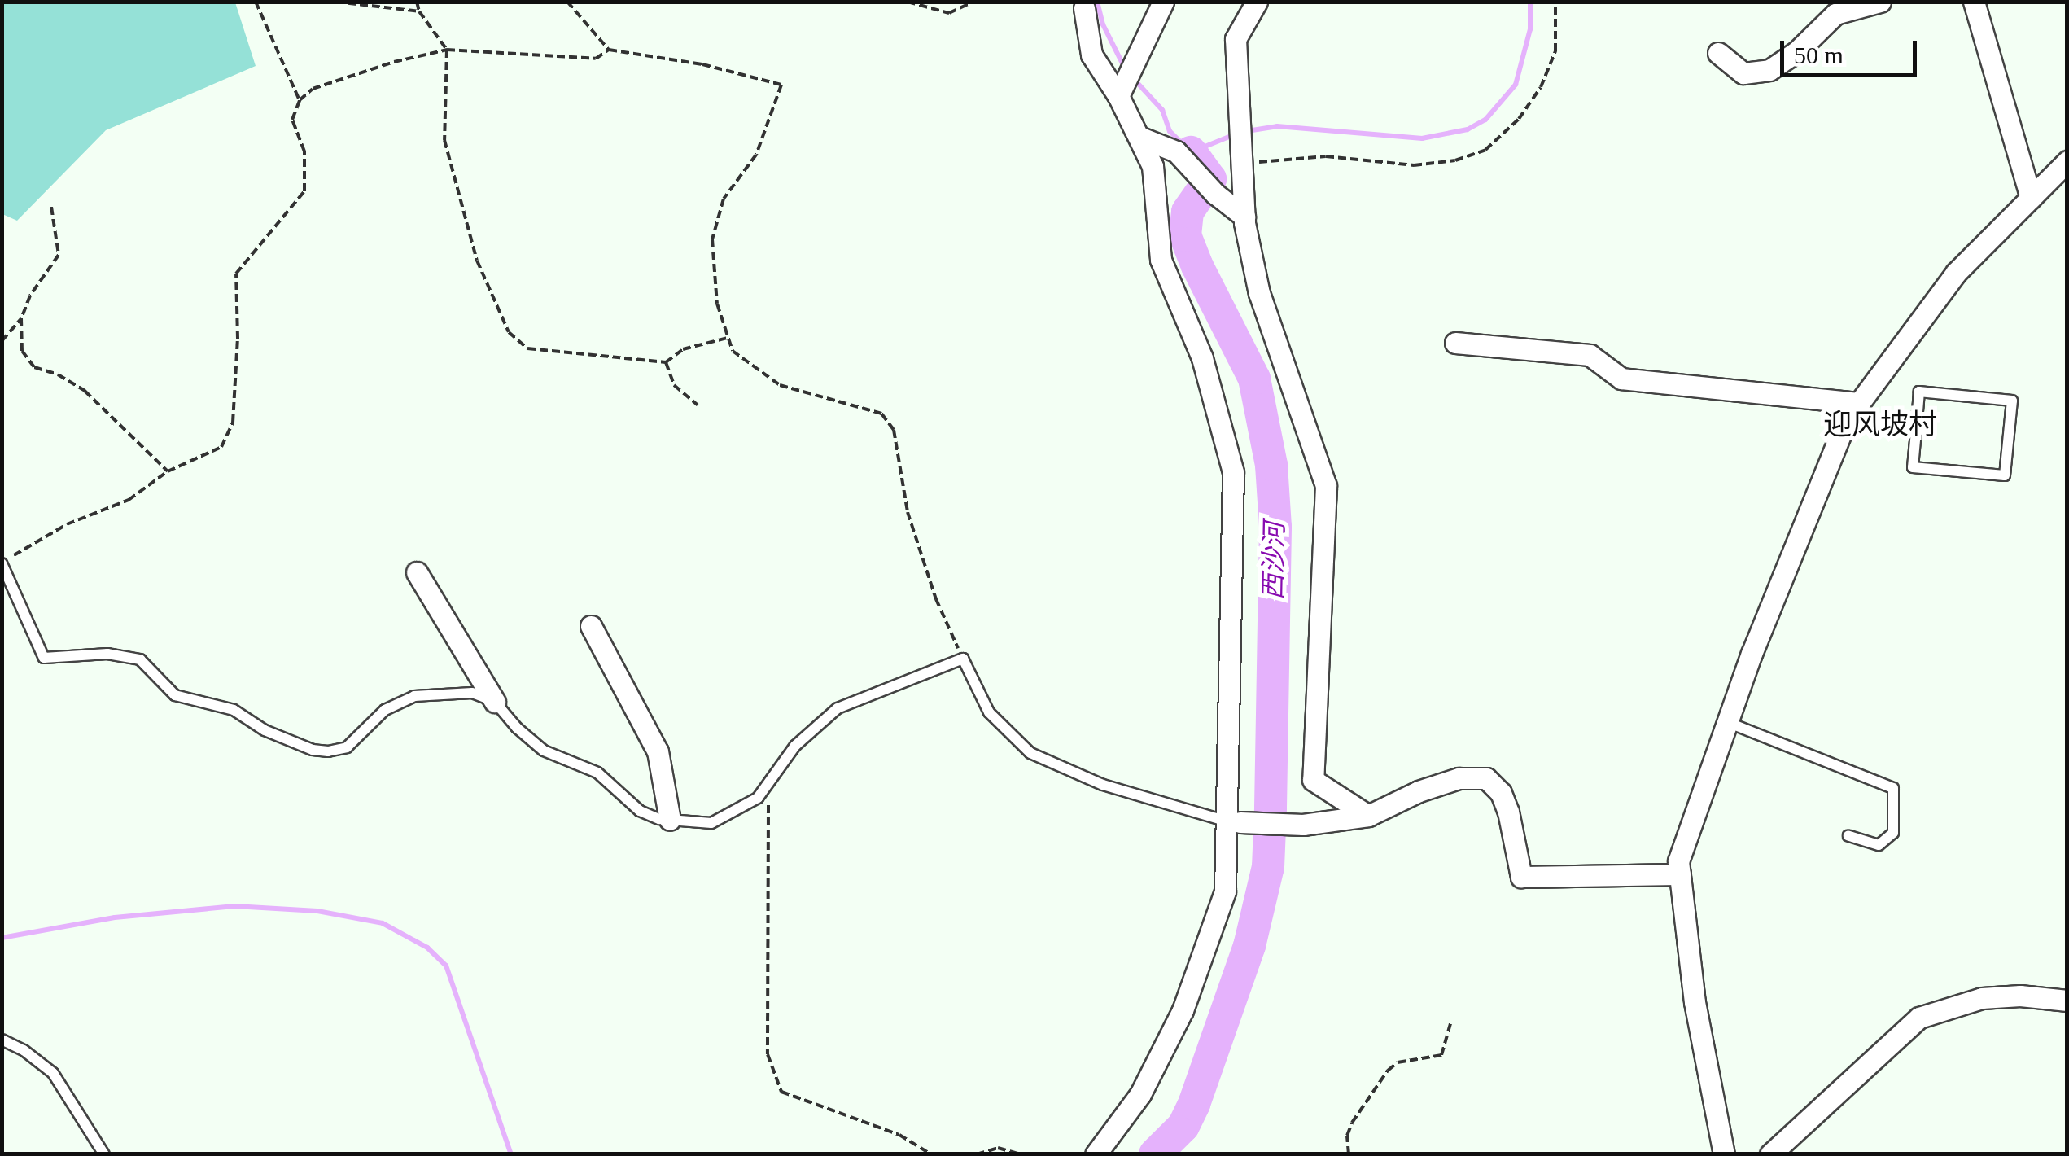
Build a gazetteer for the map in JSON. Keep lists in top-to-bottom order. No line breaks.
{"districts":["迎风坡村"],"water":["西沙河"],"scale_bar":"50 m"}
